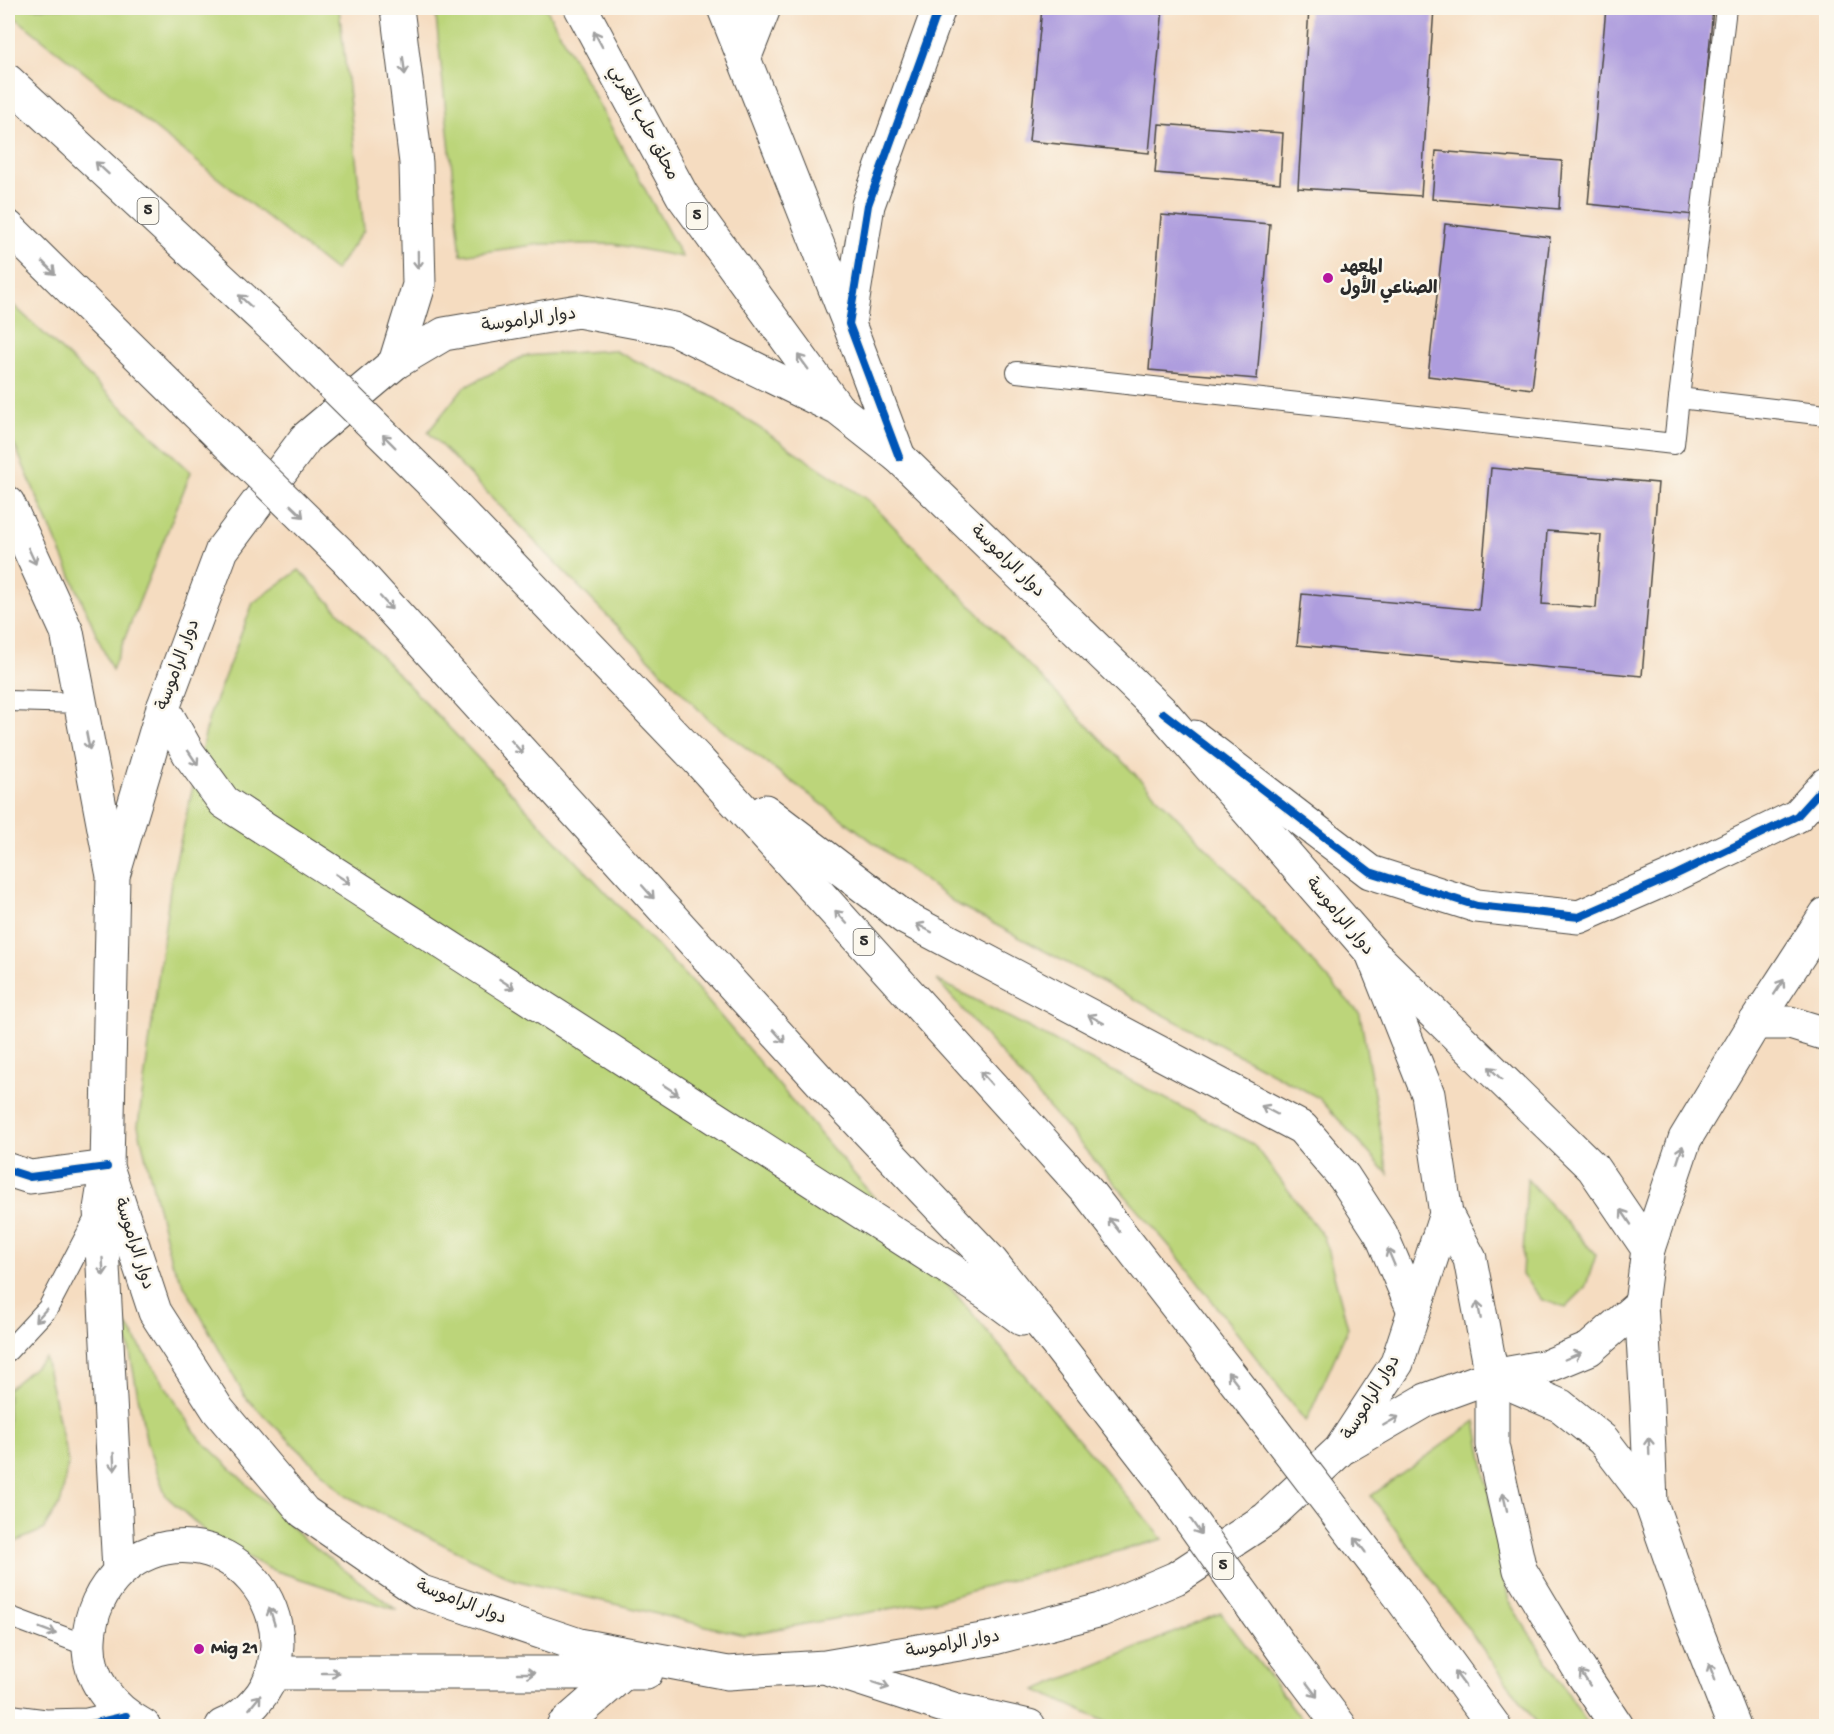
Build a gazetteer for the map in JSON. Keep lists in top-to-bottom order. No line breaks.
{"streets":{"main road":["محلق حلب الغربي","5","دوار الراموسة"]},"crossings":[["محلق حلب الغربي","دوار الراموسة"]],"places":["المعهد الصناعي الأول","Mig 21"]}
